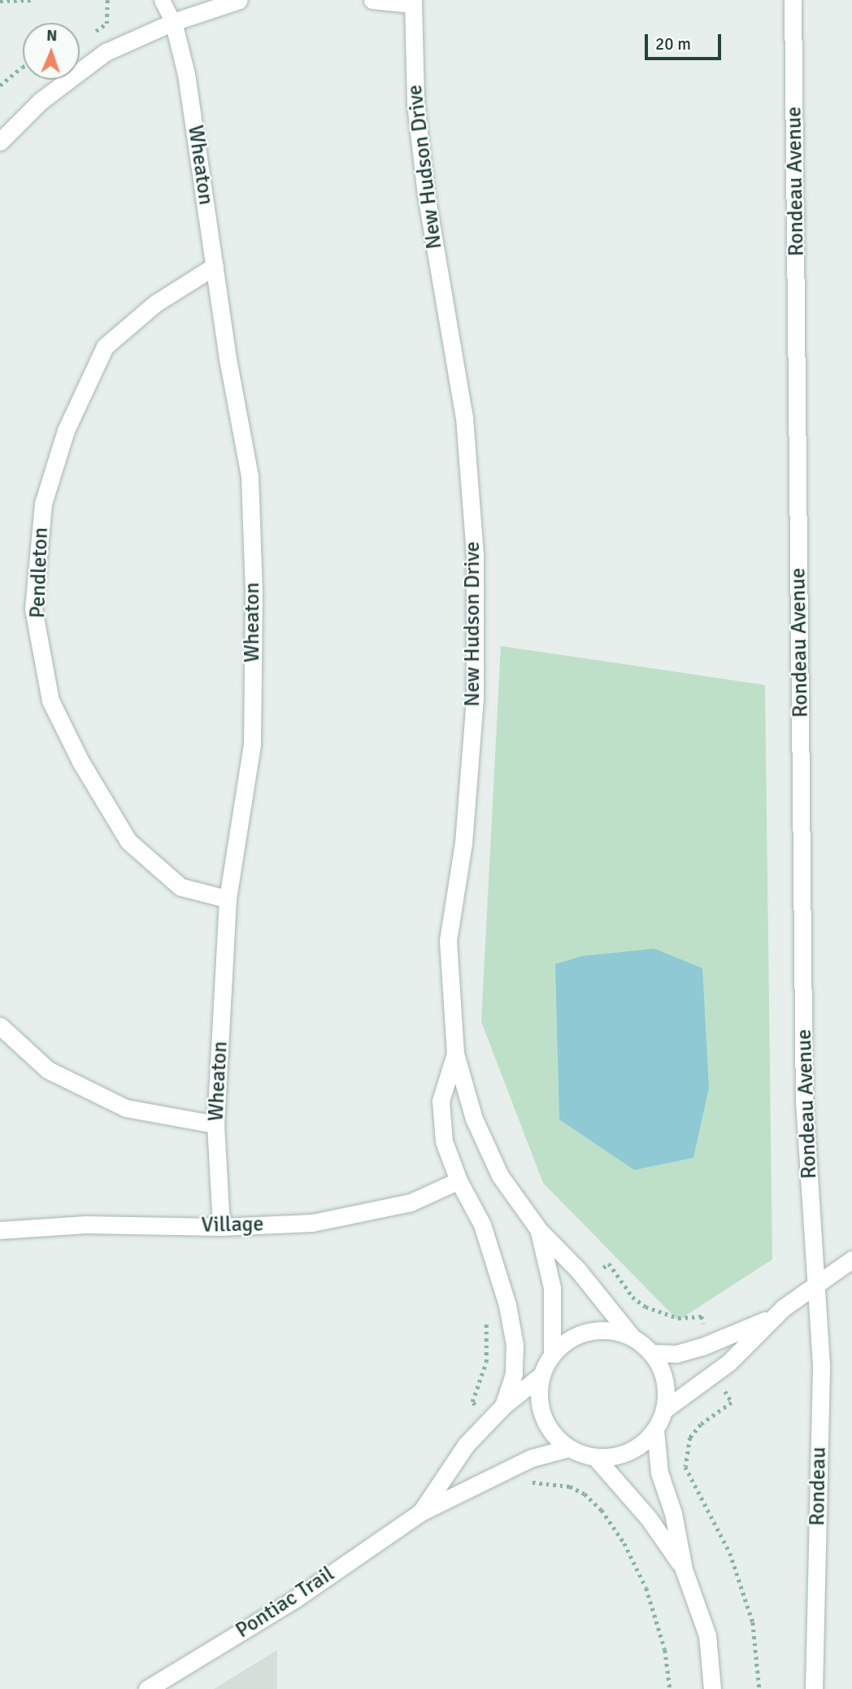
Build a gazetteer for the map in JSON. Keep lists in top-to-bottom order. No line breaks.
{"streets":{"street":["Wheaton","New Hudson Drive","Rondeau Avenue","Pendleton","Village","Rondeau","Pontiac Trail"]},"crossings":[["Wheaton","Pendleton"],["Wheaton","Village"],["New Hudson Drive","Pontiac Trail"],["Rondeau Avenue","Rondeau"]],"scale_bar":"20 m","north":"top"}
